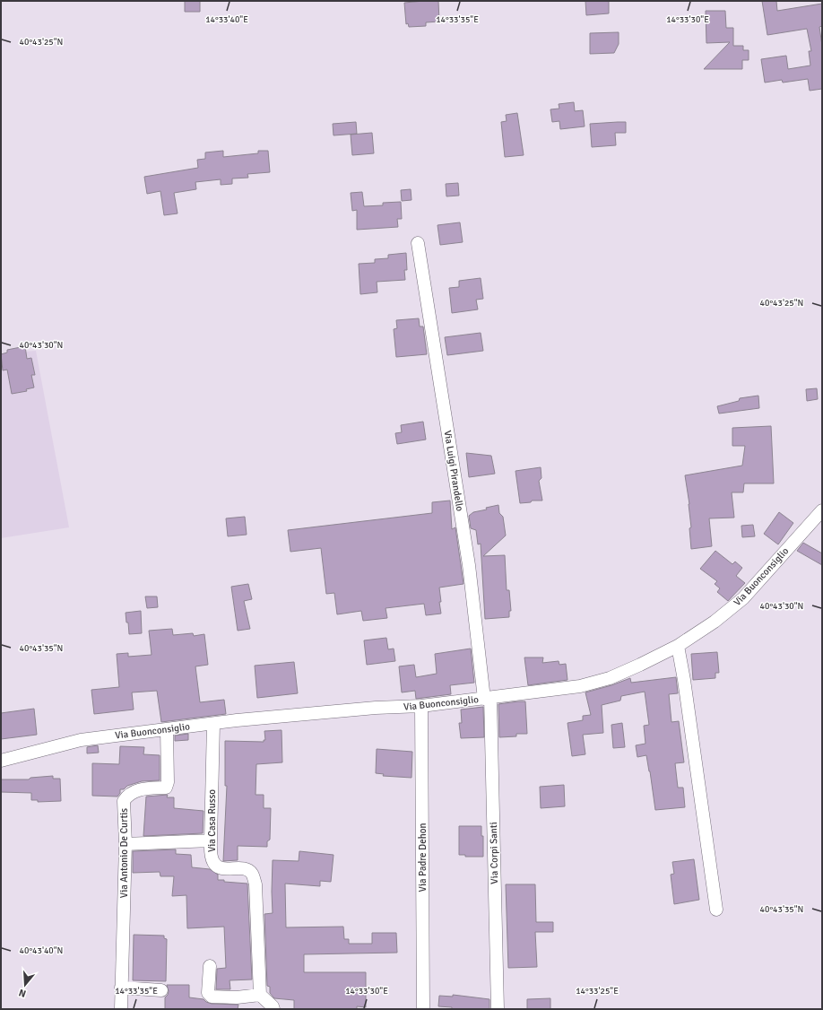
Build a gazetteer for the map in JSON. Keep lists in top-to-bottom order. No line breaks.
{"streets":{"street":["Via Luigi Pirandello","Via Buonconsiglio","Via Casa Russo","Via Antonio De Curtis","Via Corpi Santi","Via Padre Dehon"]},"crossings":[["Via Luigi Pirandello","Via Buonconsiglio"],["Via Luigi Pirandello","Via Corpi Santi"],["Via Buonconsiglio","Via Casa Russo"],["Via Buonconsiglio","Via Antonio De Curtis"],["Via Buonconsiglio","Via Corpi Santi"],["Via Buonconsiglio","Via Padre Dehon"]],"north":"bottom","coordinates":["14°33'40\"E","14°33'35\"E","14°33'30\"E","40°43'25\"N","40°43'30\"N","40°43'35\"N","40°43'40\"N","14°33'25\"E"]}
